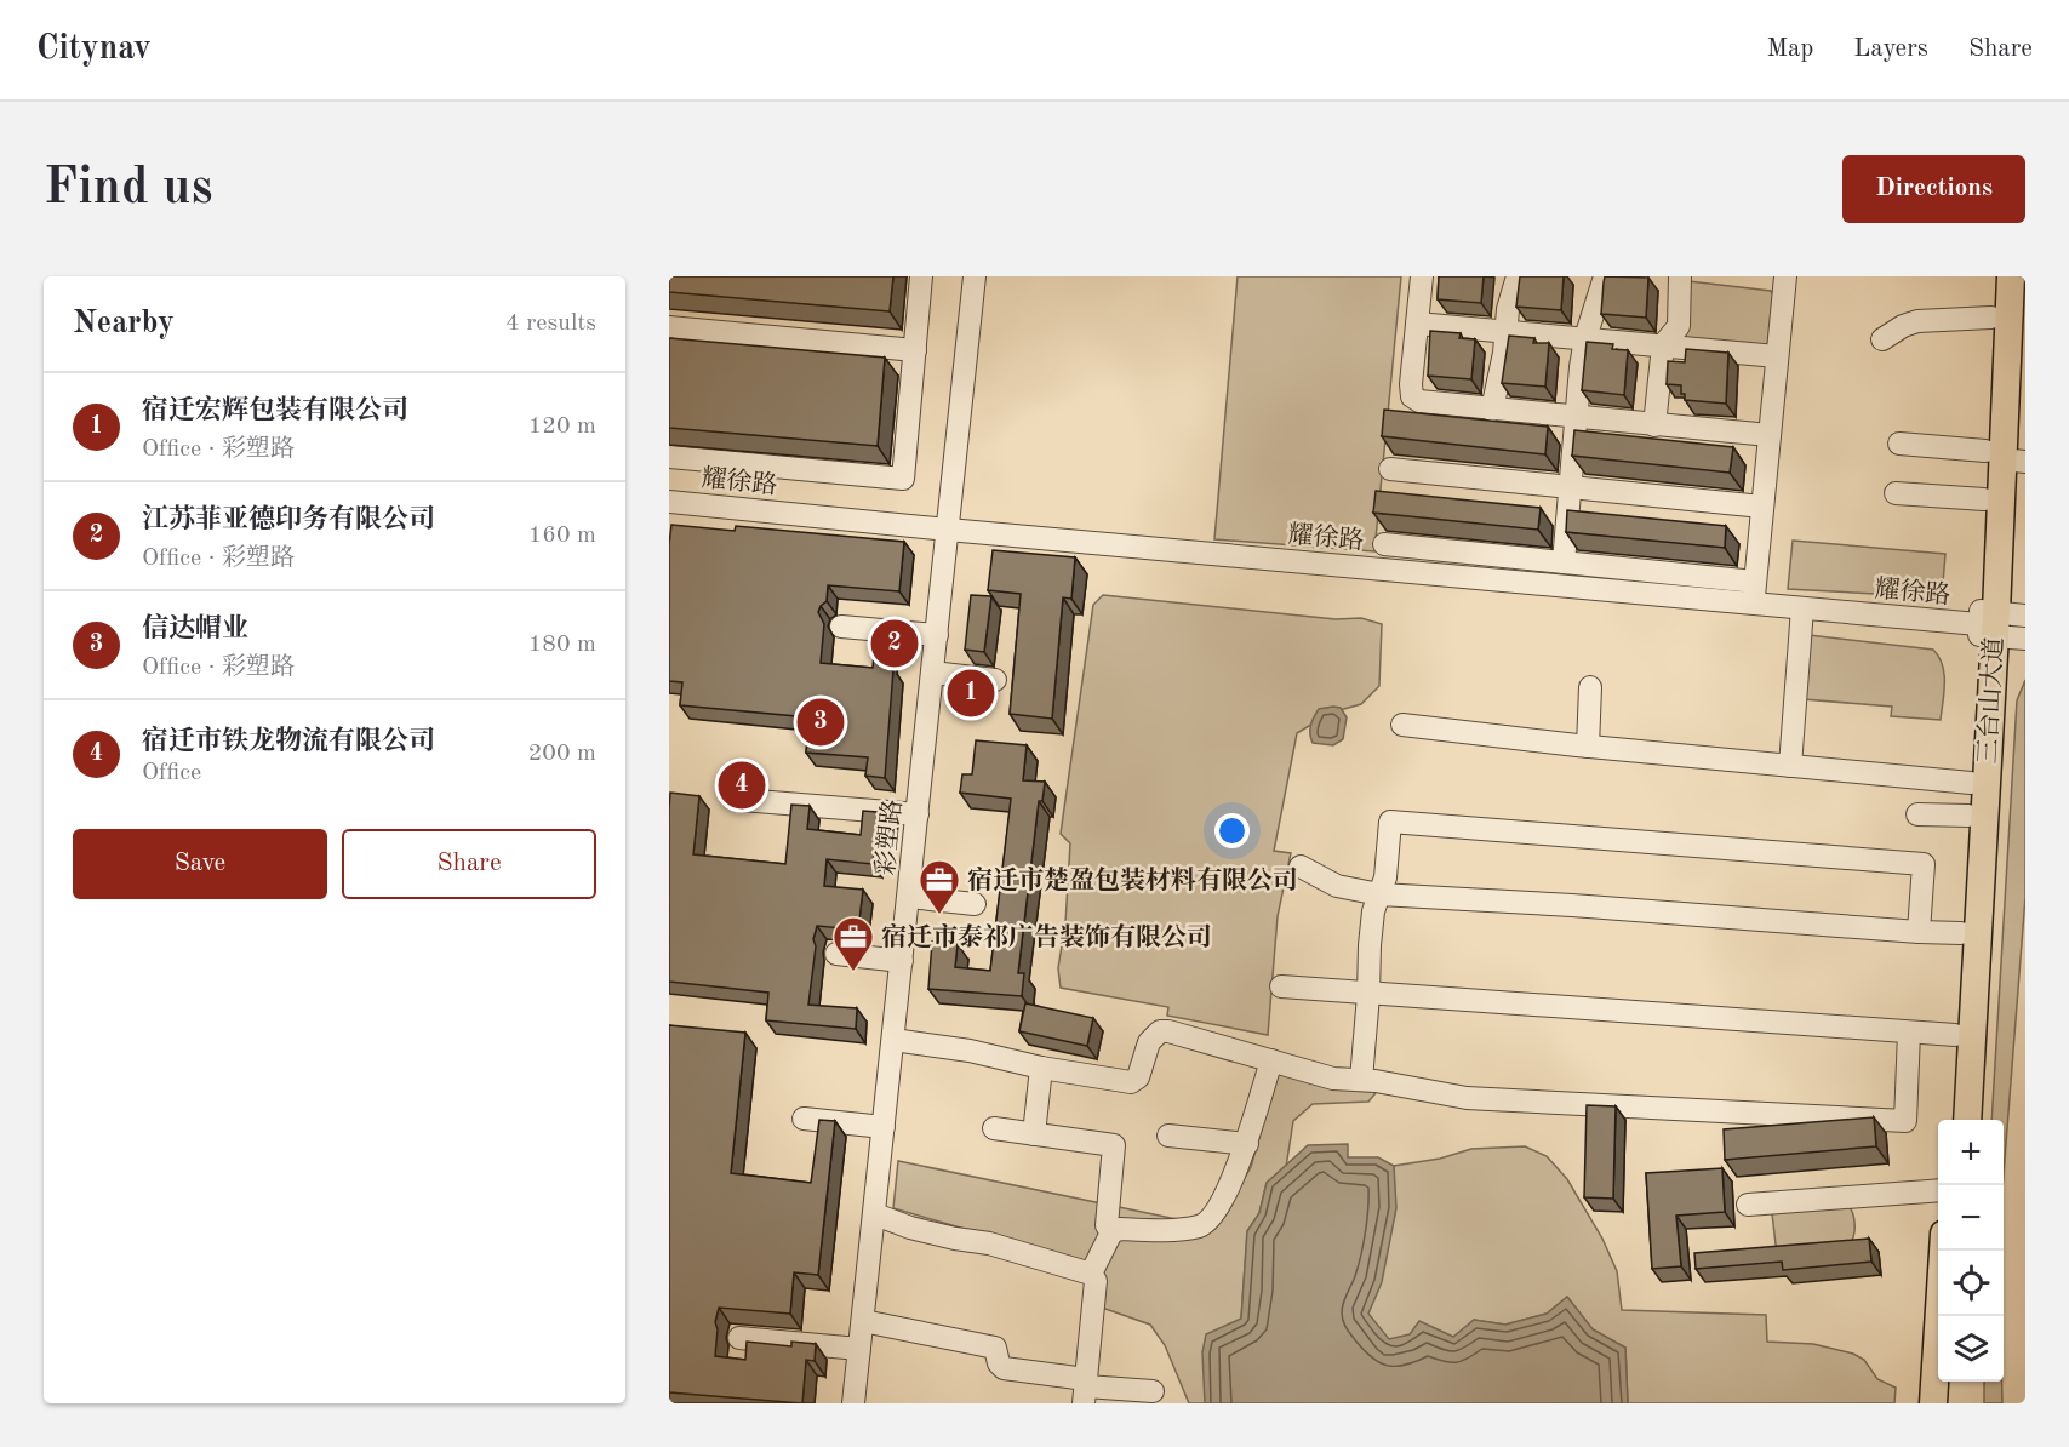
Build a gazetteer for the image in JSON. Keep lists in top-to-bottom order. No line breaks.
{"streets":{"main road":["三台山大道"],"street":["耀徐路","彩塑路"]},"crossings":[["耀徐路","三台山大道"],["耀徐路","彩塑路"]],"places":{"office":["宿迁市楚盈包装材料有限公司","宿迁市泰祁广告装饰有限公司"]},"page":{"header":"Citynav","nav":["Map","Layers","Share"],"buttons":["Directions",["Save","Share"]],"title":"Find us","heading":["Nearby","4 results"],"list":[{"mark":"1","name":"宿迁宏辉包装有限公司","note":"Office · 彩塑路","value":"120 m"},{"mark":"2","name":"江苏菲亚德印务有限公司","note":"Office · 彩塑路","value":"160 m"},{"mark":"3","name":"信达帽业","note":"Office · 彩塑路","value":"180 m"},{"mark":"4","name":"宿迁市铁龙物流有限公司","note":"Office","value":"200 m"}],"pins":["2","1","3","4"],"map_buttons":["+","−"]}}
